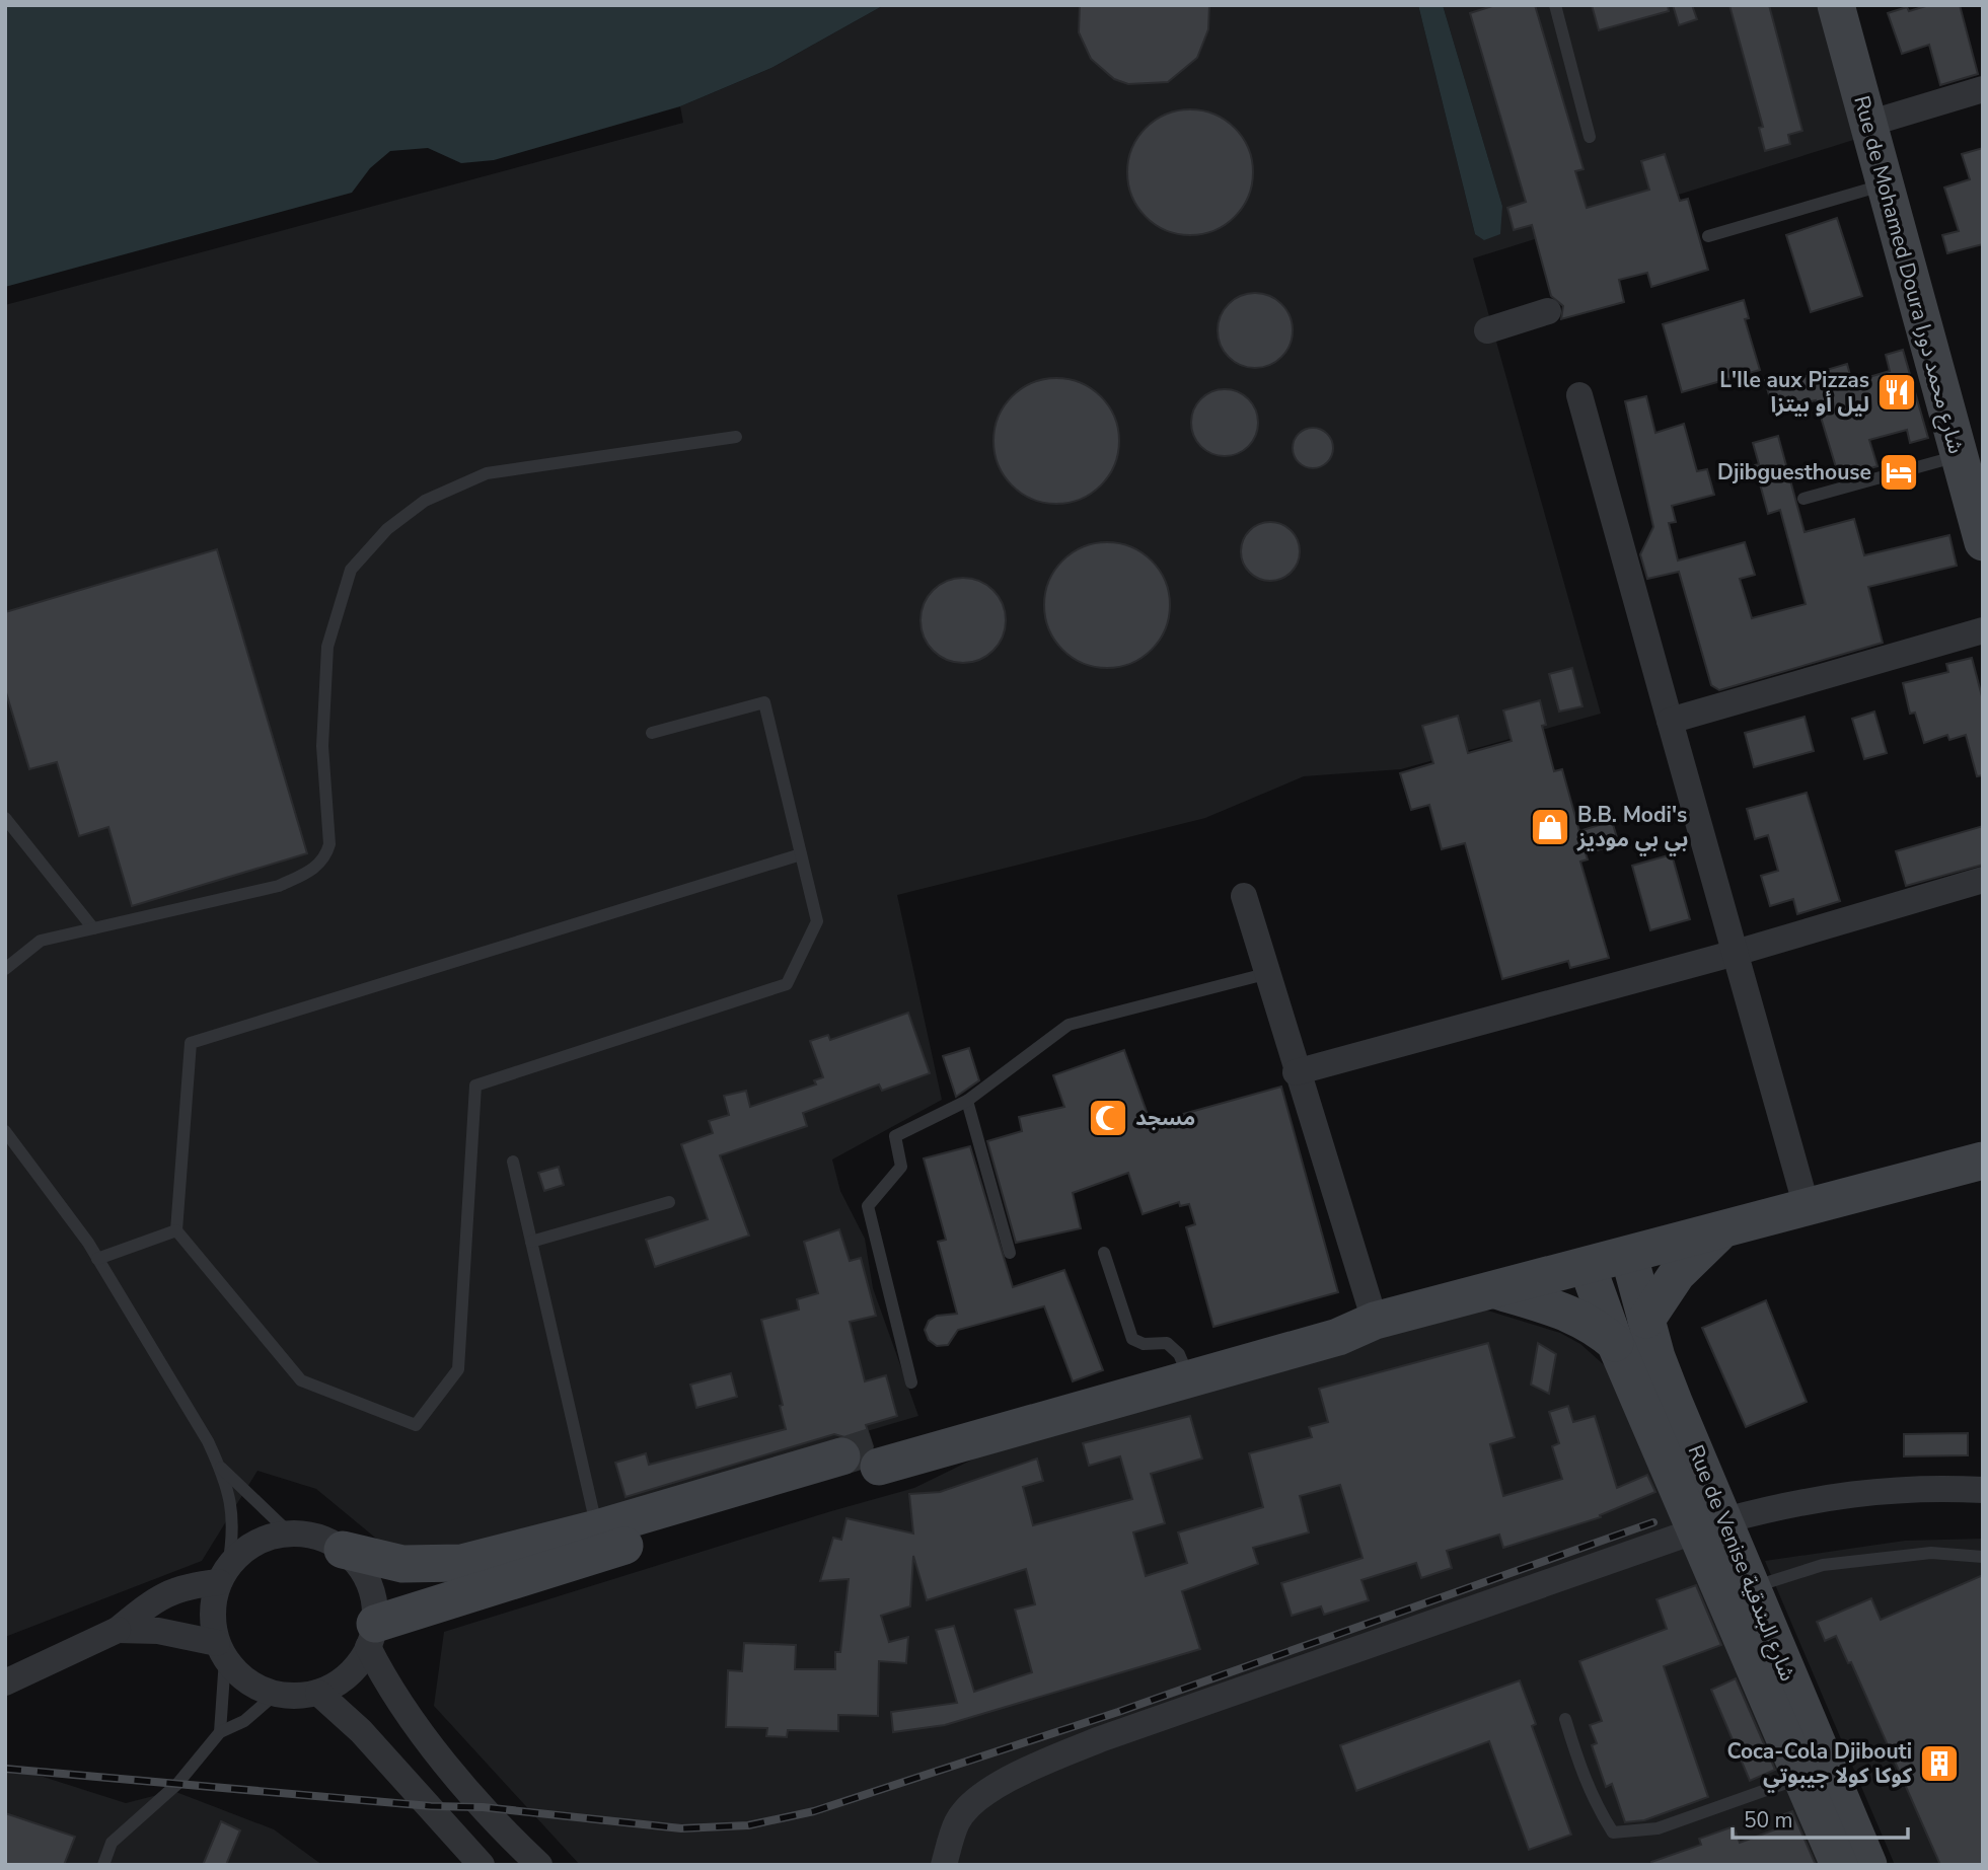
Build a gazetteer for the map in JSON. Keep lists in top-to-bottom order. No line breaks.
{"streets":{"main road":["Rue de Mohamed Doura شارع محمد دورا","Rue de Venise شارع البندقية"]},"places":{"restaurant":["L'Ile aux Pizzas ليل أو بيتزا"],"hotel":["Djibguesthouse"],"shop":["B.B. Modi's بي بي موديز"],"mosque":["مسجد"],"building":["Coca-Cola Djibouti كوكا كولا جيبوتي"]},"scale_bar":"50 m"}
